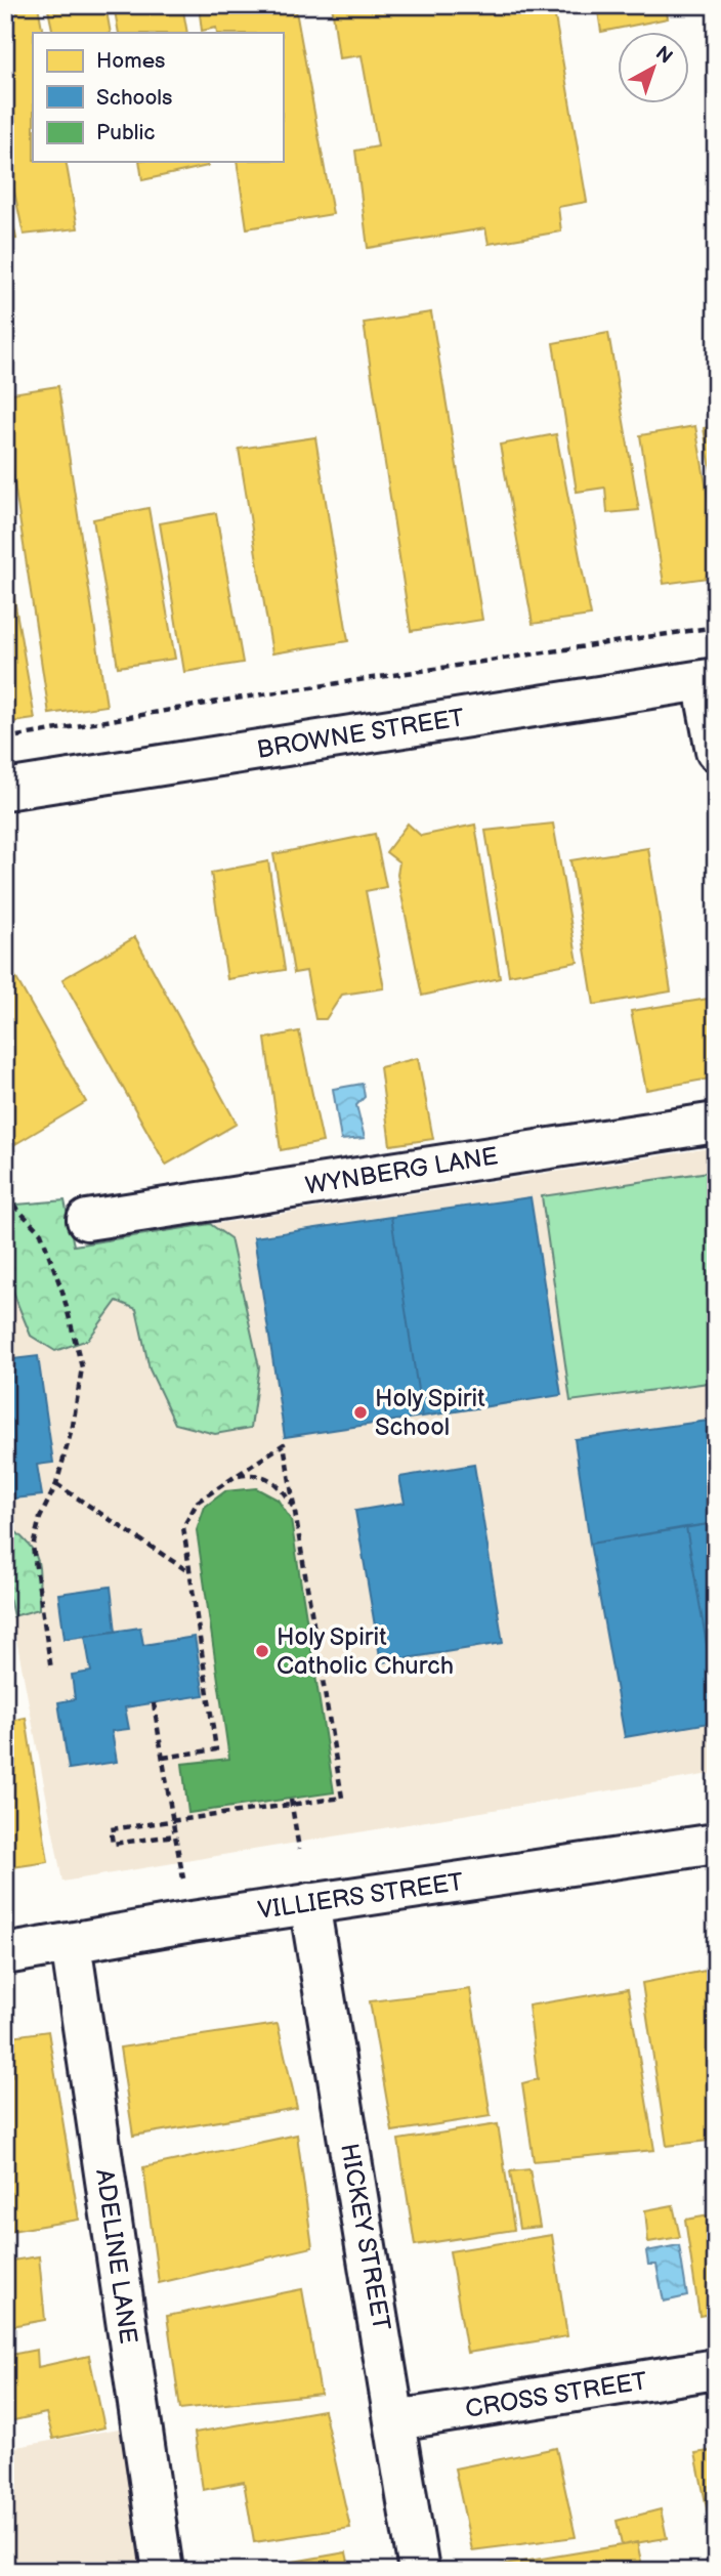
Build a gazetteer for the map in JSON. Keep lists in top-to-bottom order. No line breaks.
{"streets":{"street":["BROWNE STREET","WYNBERG LANE","VILLIERS STREET","HICKEY STREET","ADELINE LANE","CROSS STREET"]},"crossings":[["VILLIERS STREET","HICKEY STREET"],["VILLIERS STREET","ADELINE LANE"],["HICKEY STREET","CROSS STREET"]],"places":["Holy Spirit School","Holy Spirit Catholic Church"],"legend":["Homes","Schools","Public"],"north":"top right"}
